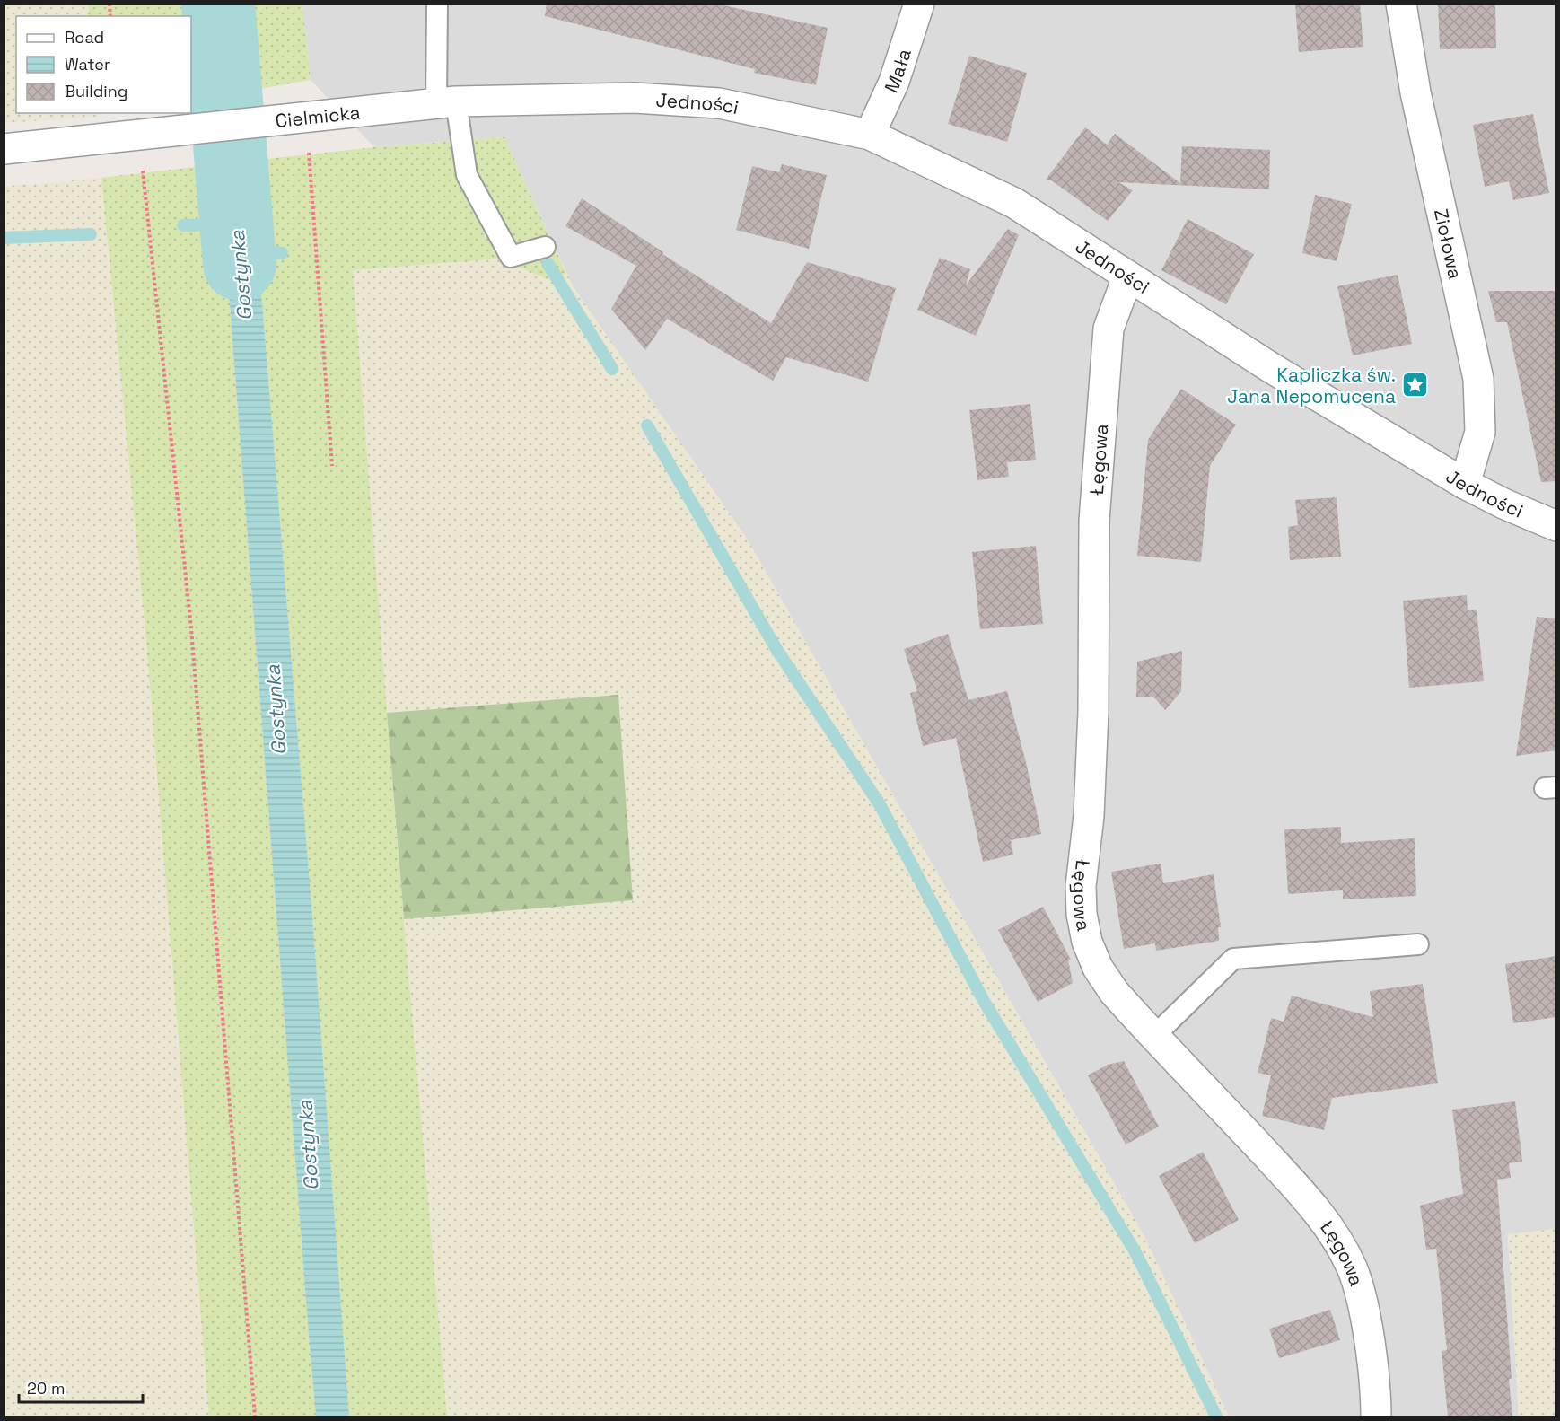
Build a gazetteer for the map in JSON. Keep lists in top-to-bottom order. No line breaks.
{"streets":{"street":["Mała","Jedności","Cielmicka","Ziołowa","Łęgowa"]},"crossings":[["Mała","Jedności"],["Jedności","Cielmicka"],["Jedności","Ziołowa"],["Jedności","Łęgowa"]],"water":["Gostynka"],"places":{"place":["Kapliczka św. Jana Nepomucena"]},"legend":["Road","Water","Building"],"scale_bar":"20 m"}
